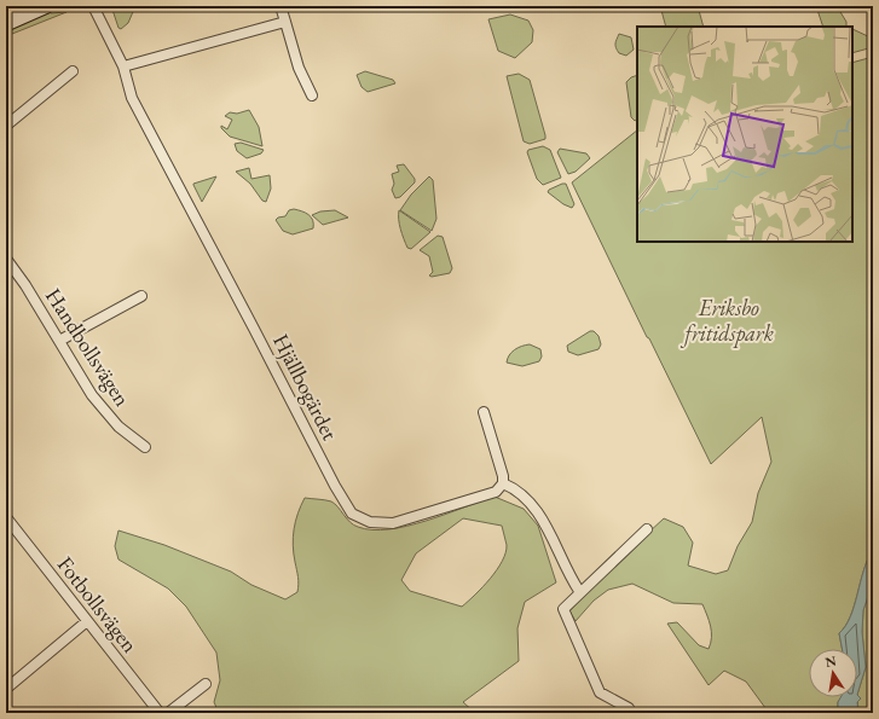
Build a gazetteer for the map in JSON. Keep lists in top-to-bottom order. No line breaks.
{"streets":{"street":["Handbollsvägen","Hjällbogärdet","Fotbollsvägen"]},"parks":["Eriksbo fritidspark"],"north":"top"}
